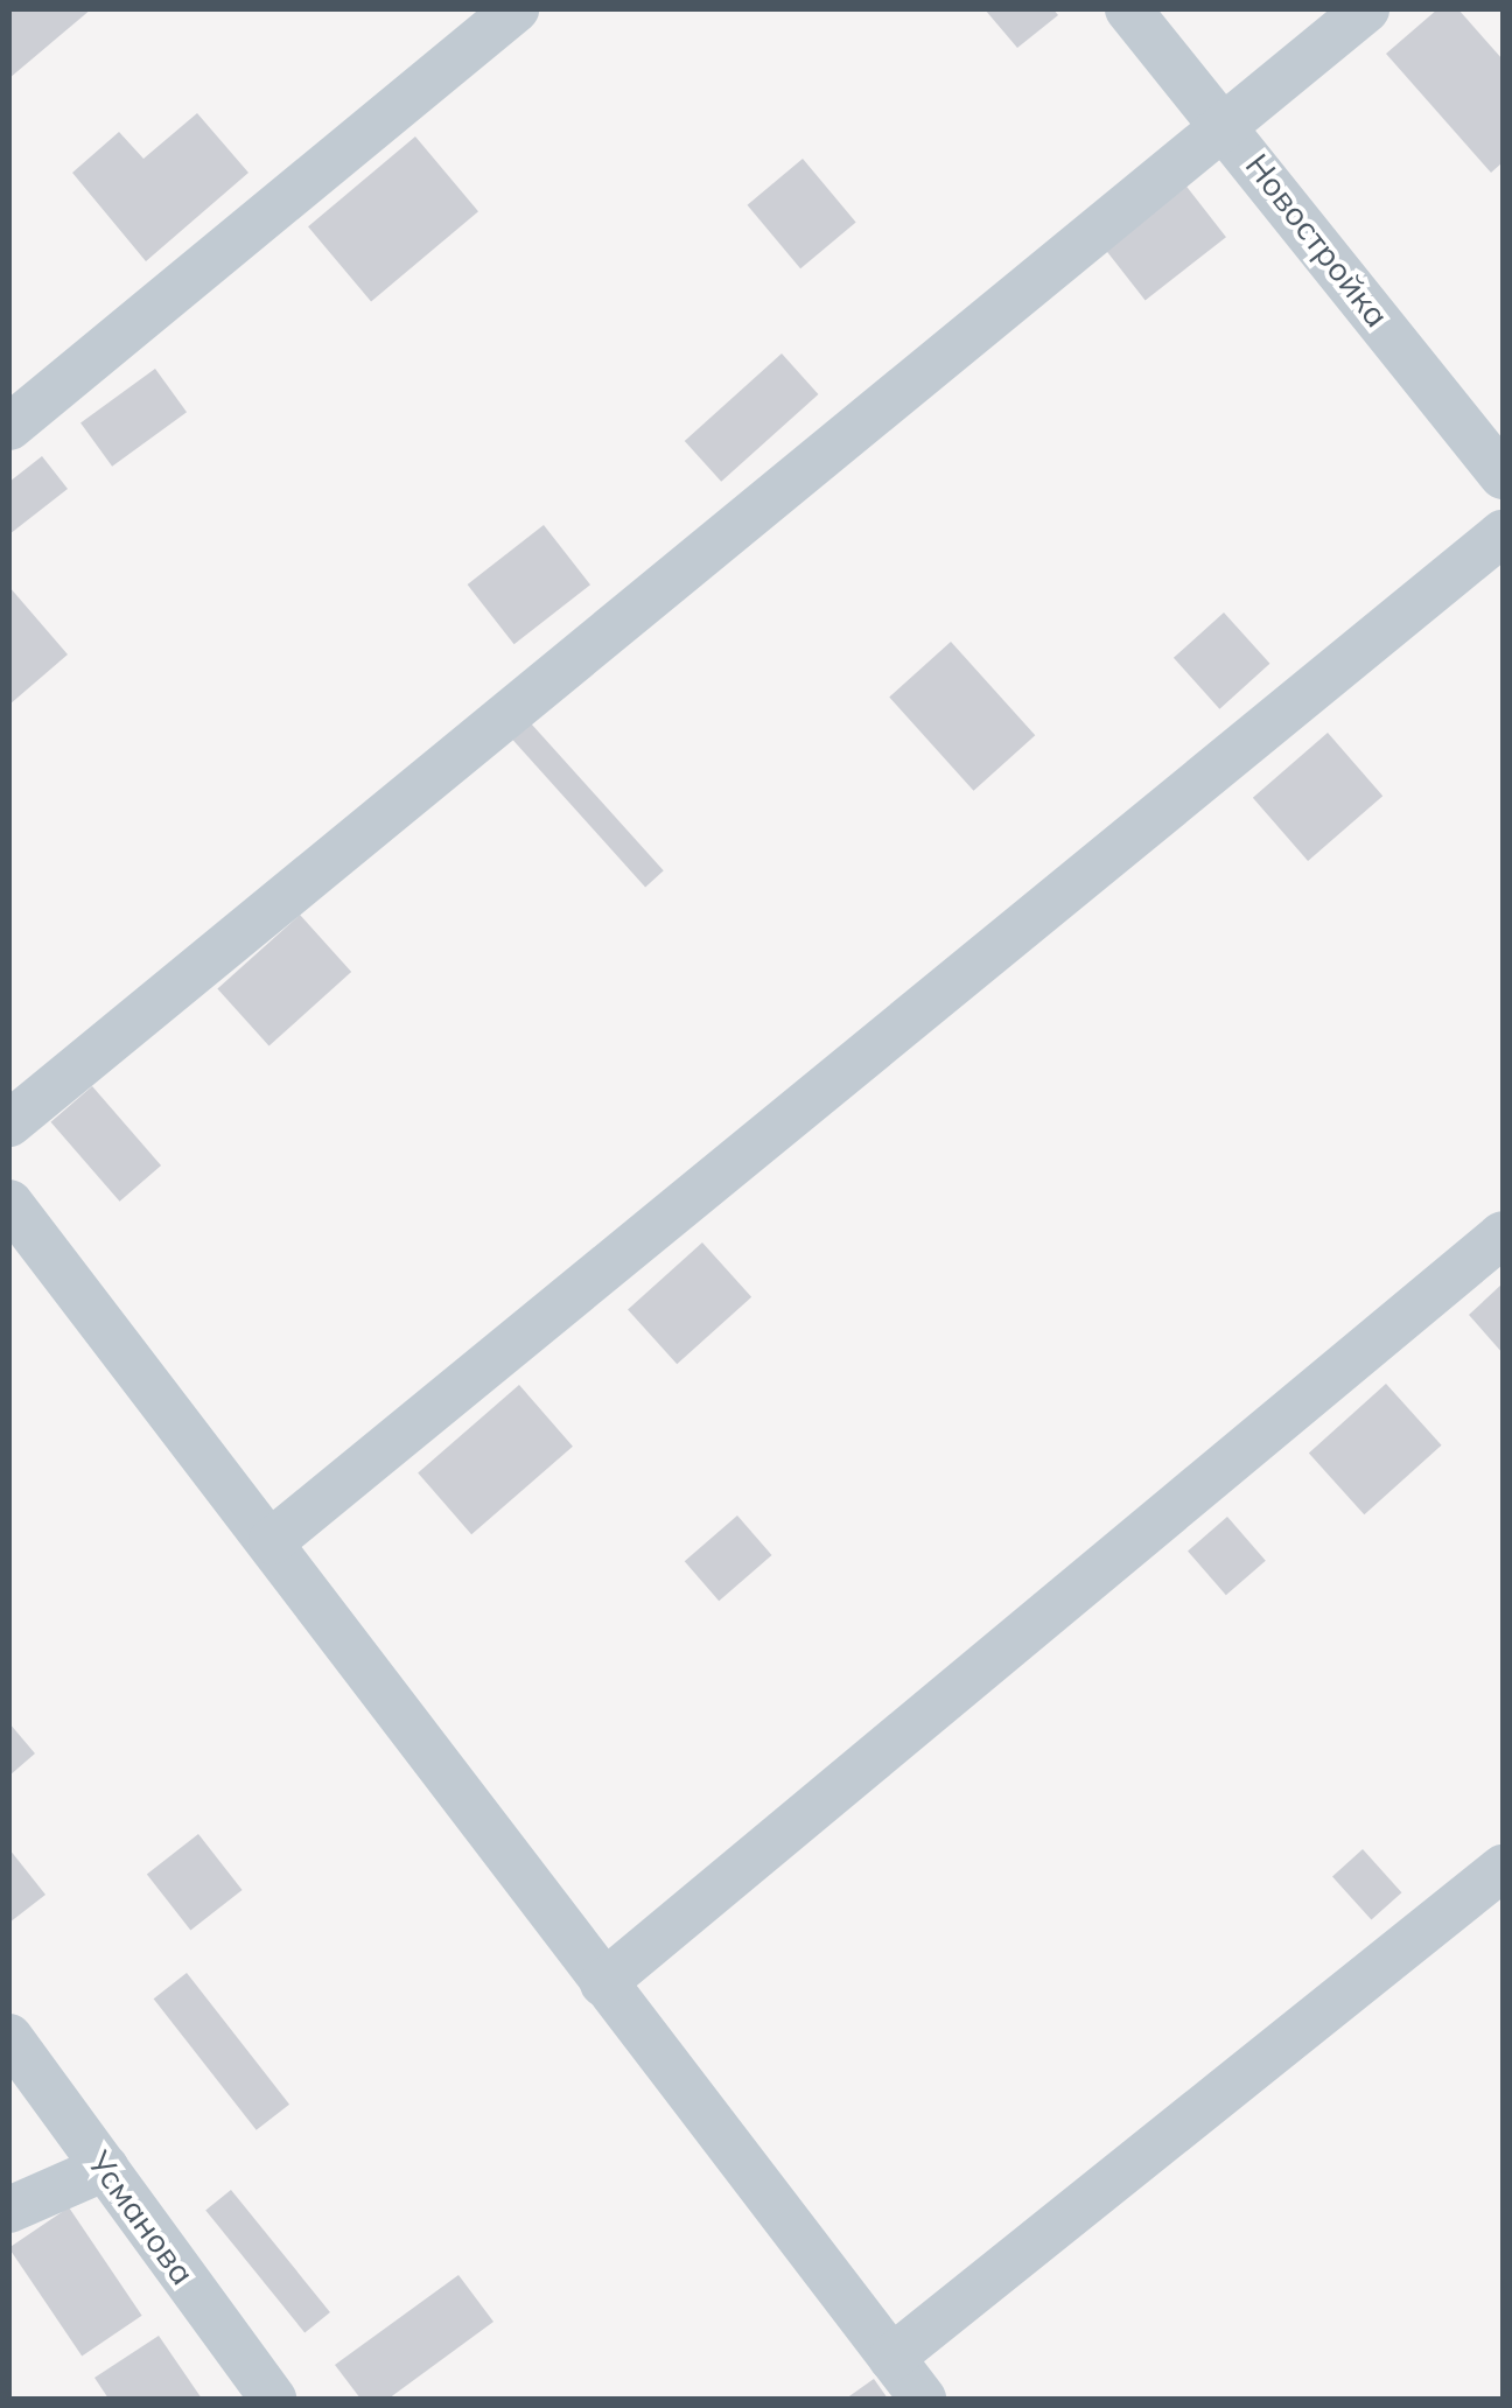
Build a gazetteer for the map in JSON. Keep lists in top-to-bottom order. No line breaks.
{"streets":{"street":["Новостройка","Усманова"]}}
